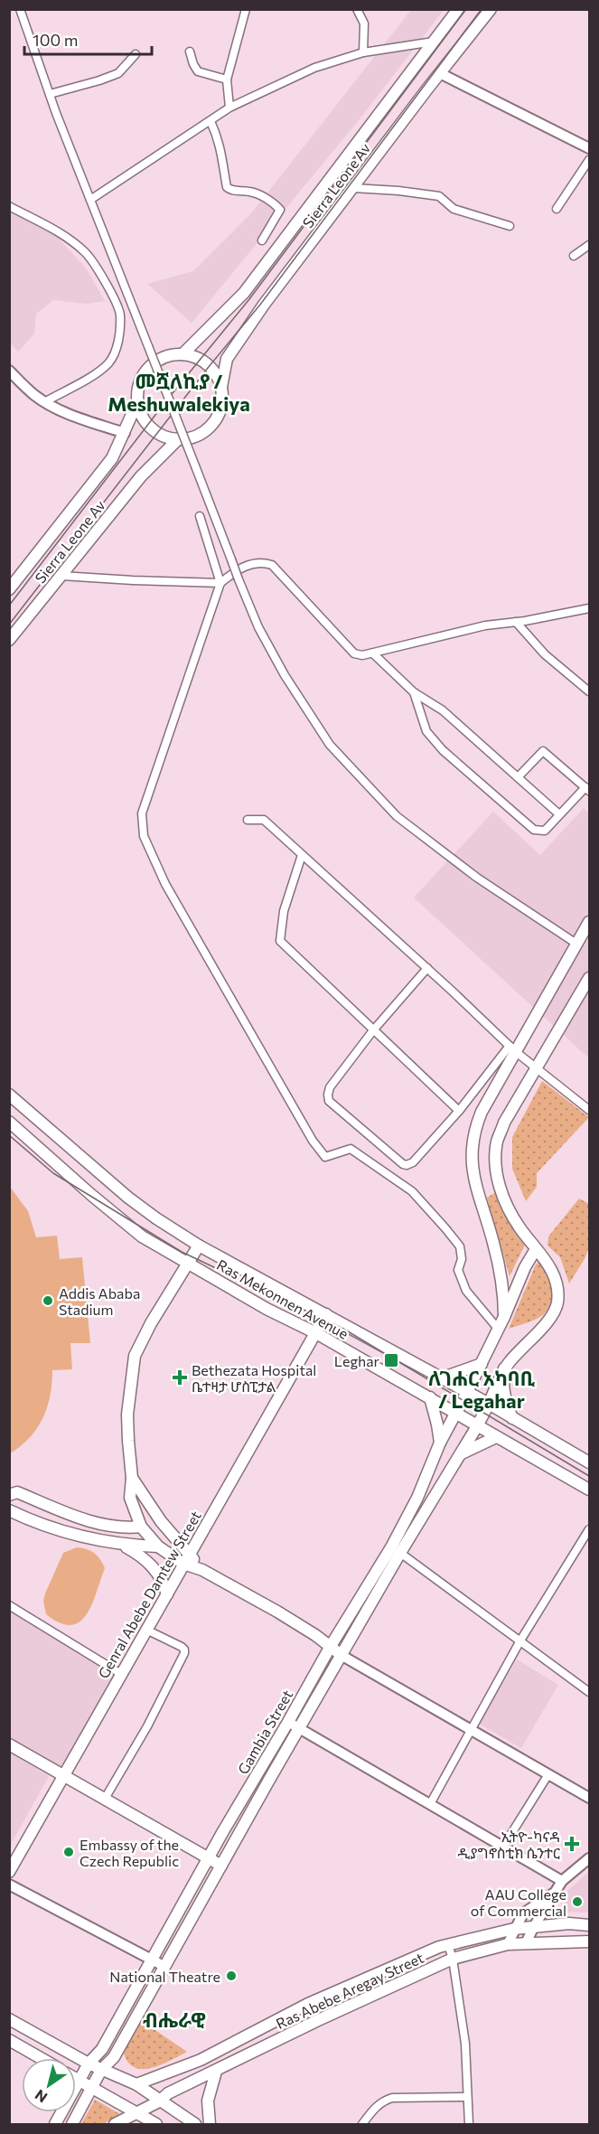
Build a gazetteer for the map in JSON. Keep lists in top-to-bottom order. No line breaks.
{"streets":{"main road":["Sierra Leone Av","Ras Mekonnen Avenue","Genral Abebe Damtew Street","Gambia Street","Ras Abebe Aregay Street"]},"crossings":[["Ras Mekonnen Avenue","Genral Abebe Damtew Street"],["Ras Mekonnen Avenue","Gambia Street"]],"districts":["መሿለኪያ / Meshuwalekiya","ለገሐር አካባቢ / Legahar","ብሔራዊ"],"places":{"other":["Addis Ababa Stadium","Embassy of the Czech Republic","AAU College of Commercial","National Theatre"],"transit":["Leghar"],"health":["Bethezata Hospital ቤተዛታ ሆስፒታል","ኢትዮ-ካናዳ ዲያግኖስቲክ ሴንተር"]},"scale_bar":"100 m","north":"bottom left"}
